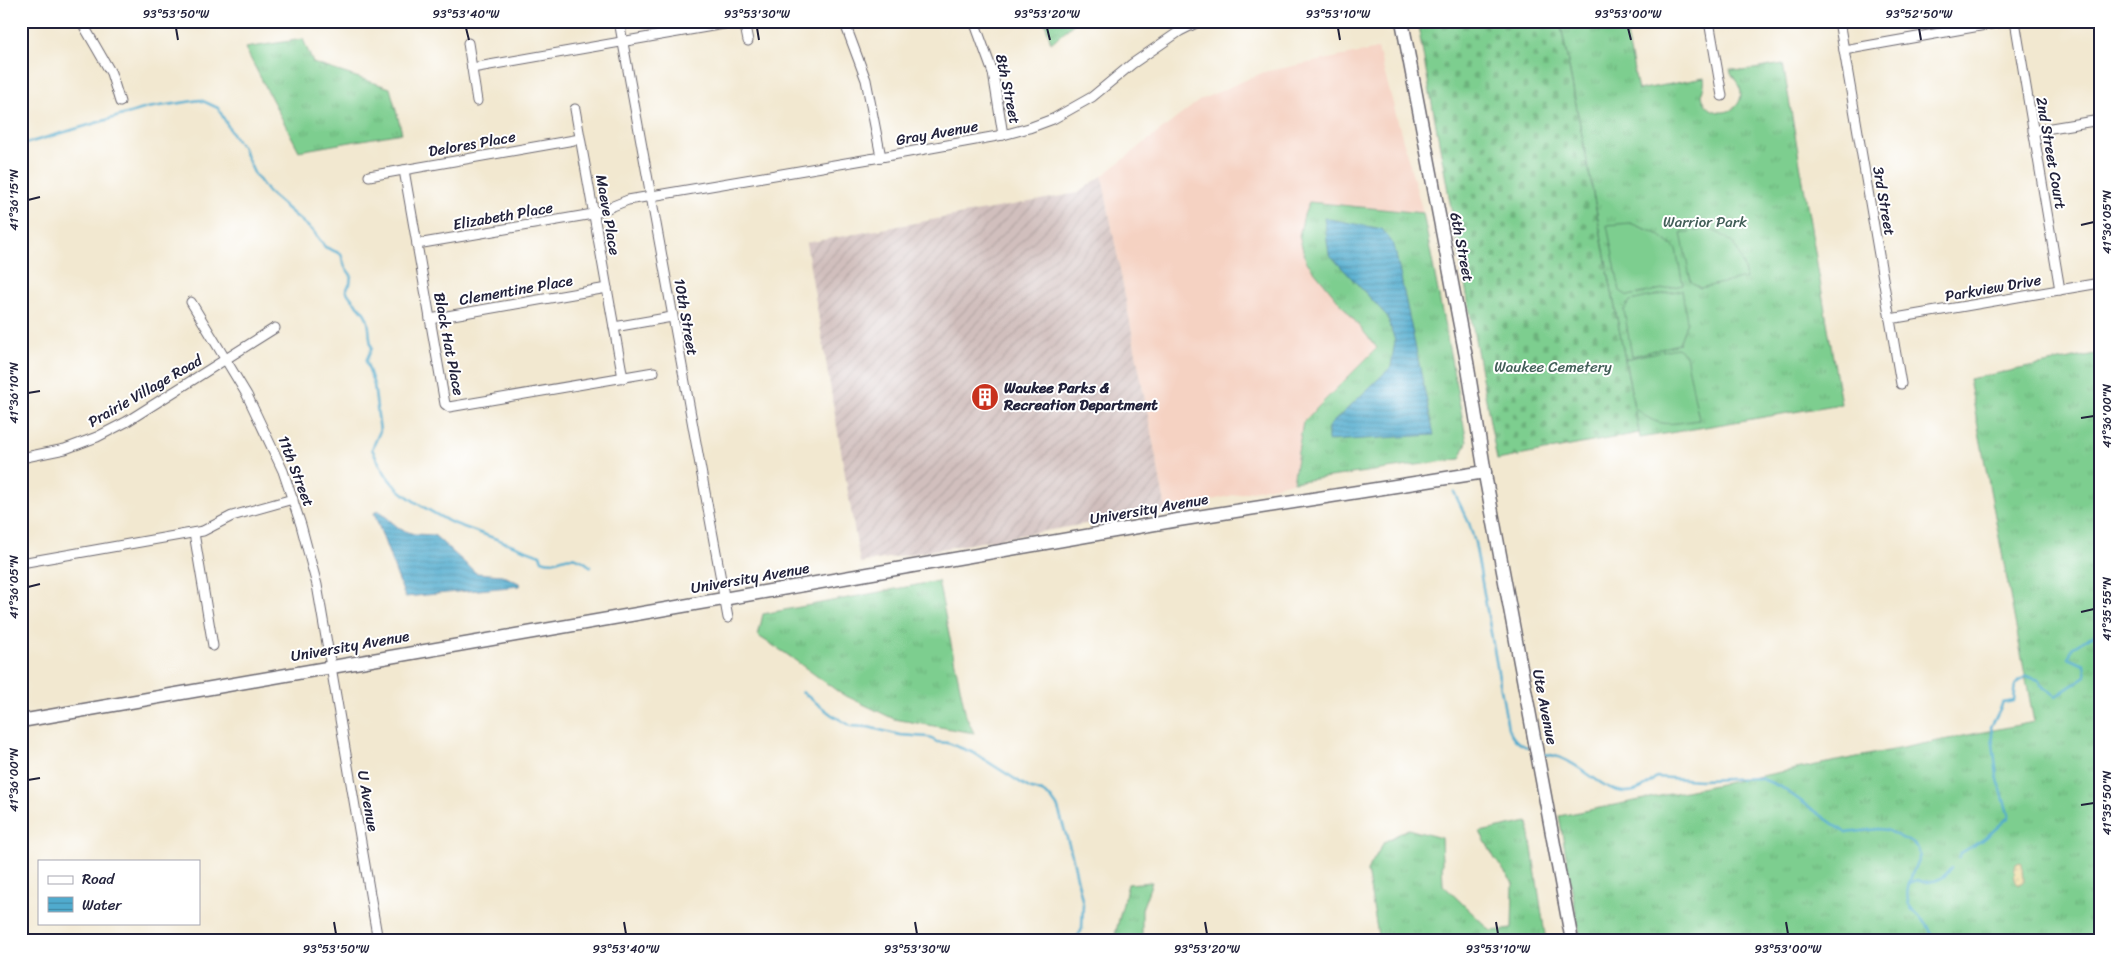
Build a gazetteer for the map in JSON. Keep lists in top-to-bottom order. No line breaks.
{"streets":{"street":["8th Street","Gray Avenue","Delores Place","2nd Street Court","3rd Street","Maeve Place","Elizabeth Place","6th Street","Parkview Drive","Clementine Place","10th Street","Black Hat Place","Prairie Village Road","11th Street","University Avenue","Ute Avenue","U Avenue"]},"crossings":[["8th Street","Gray Avenue"],["Gray Avenue","Maeve Place"],["Gray Avenue","Elizabeth Place"],["Gray Avenue","10th Street"],["Delores Place","Maeve Place"],["Delores Place","Black Hat Place"],["2nd Street Court","Parkview Drive"],["3rd Street","Parkview Drive"],["Maeve Place","Elizabeth Place"],["Maeve Place","Clementine Place"],["Maeve Place","Black Hat Place"],["Elizabeth Place","Black Hat Place"],["6th Street","University Avenue"],["6th Street","Ute Avenue"],["Clementine Place","Black Hat Place"],["10th Street","University Avenue"],["Prairie Village Road","11th Street"],["11th Street","University Avenue"],["11th Street","U Avenue"],["University Avenue","Ute Avenue"],["University Avenue","U Avenue"]],"parks":["Warrior Park","Waukee Cemetery"],"places":{"building":["Waukee Parks & Recreation Department"]},"legend":["Road","Water"],"coordinates":["93°53'50\"W","93°53'40\"W","93°53'30\"W","93°53'20\"W","93°53'10\"W","93°53'00\"W","93°52'50\"W","41°36'15\"N","41°36'05\"N","41°36'10\"N","41°36'00\"N","41°35'55\"N","41°35'50\"N"]}
